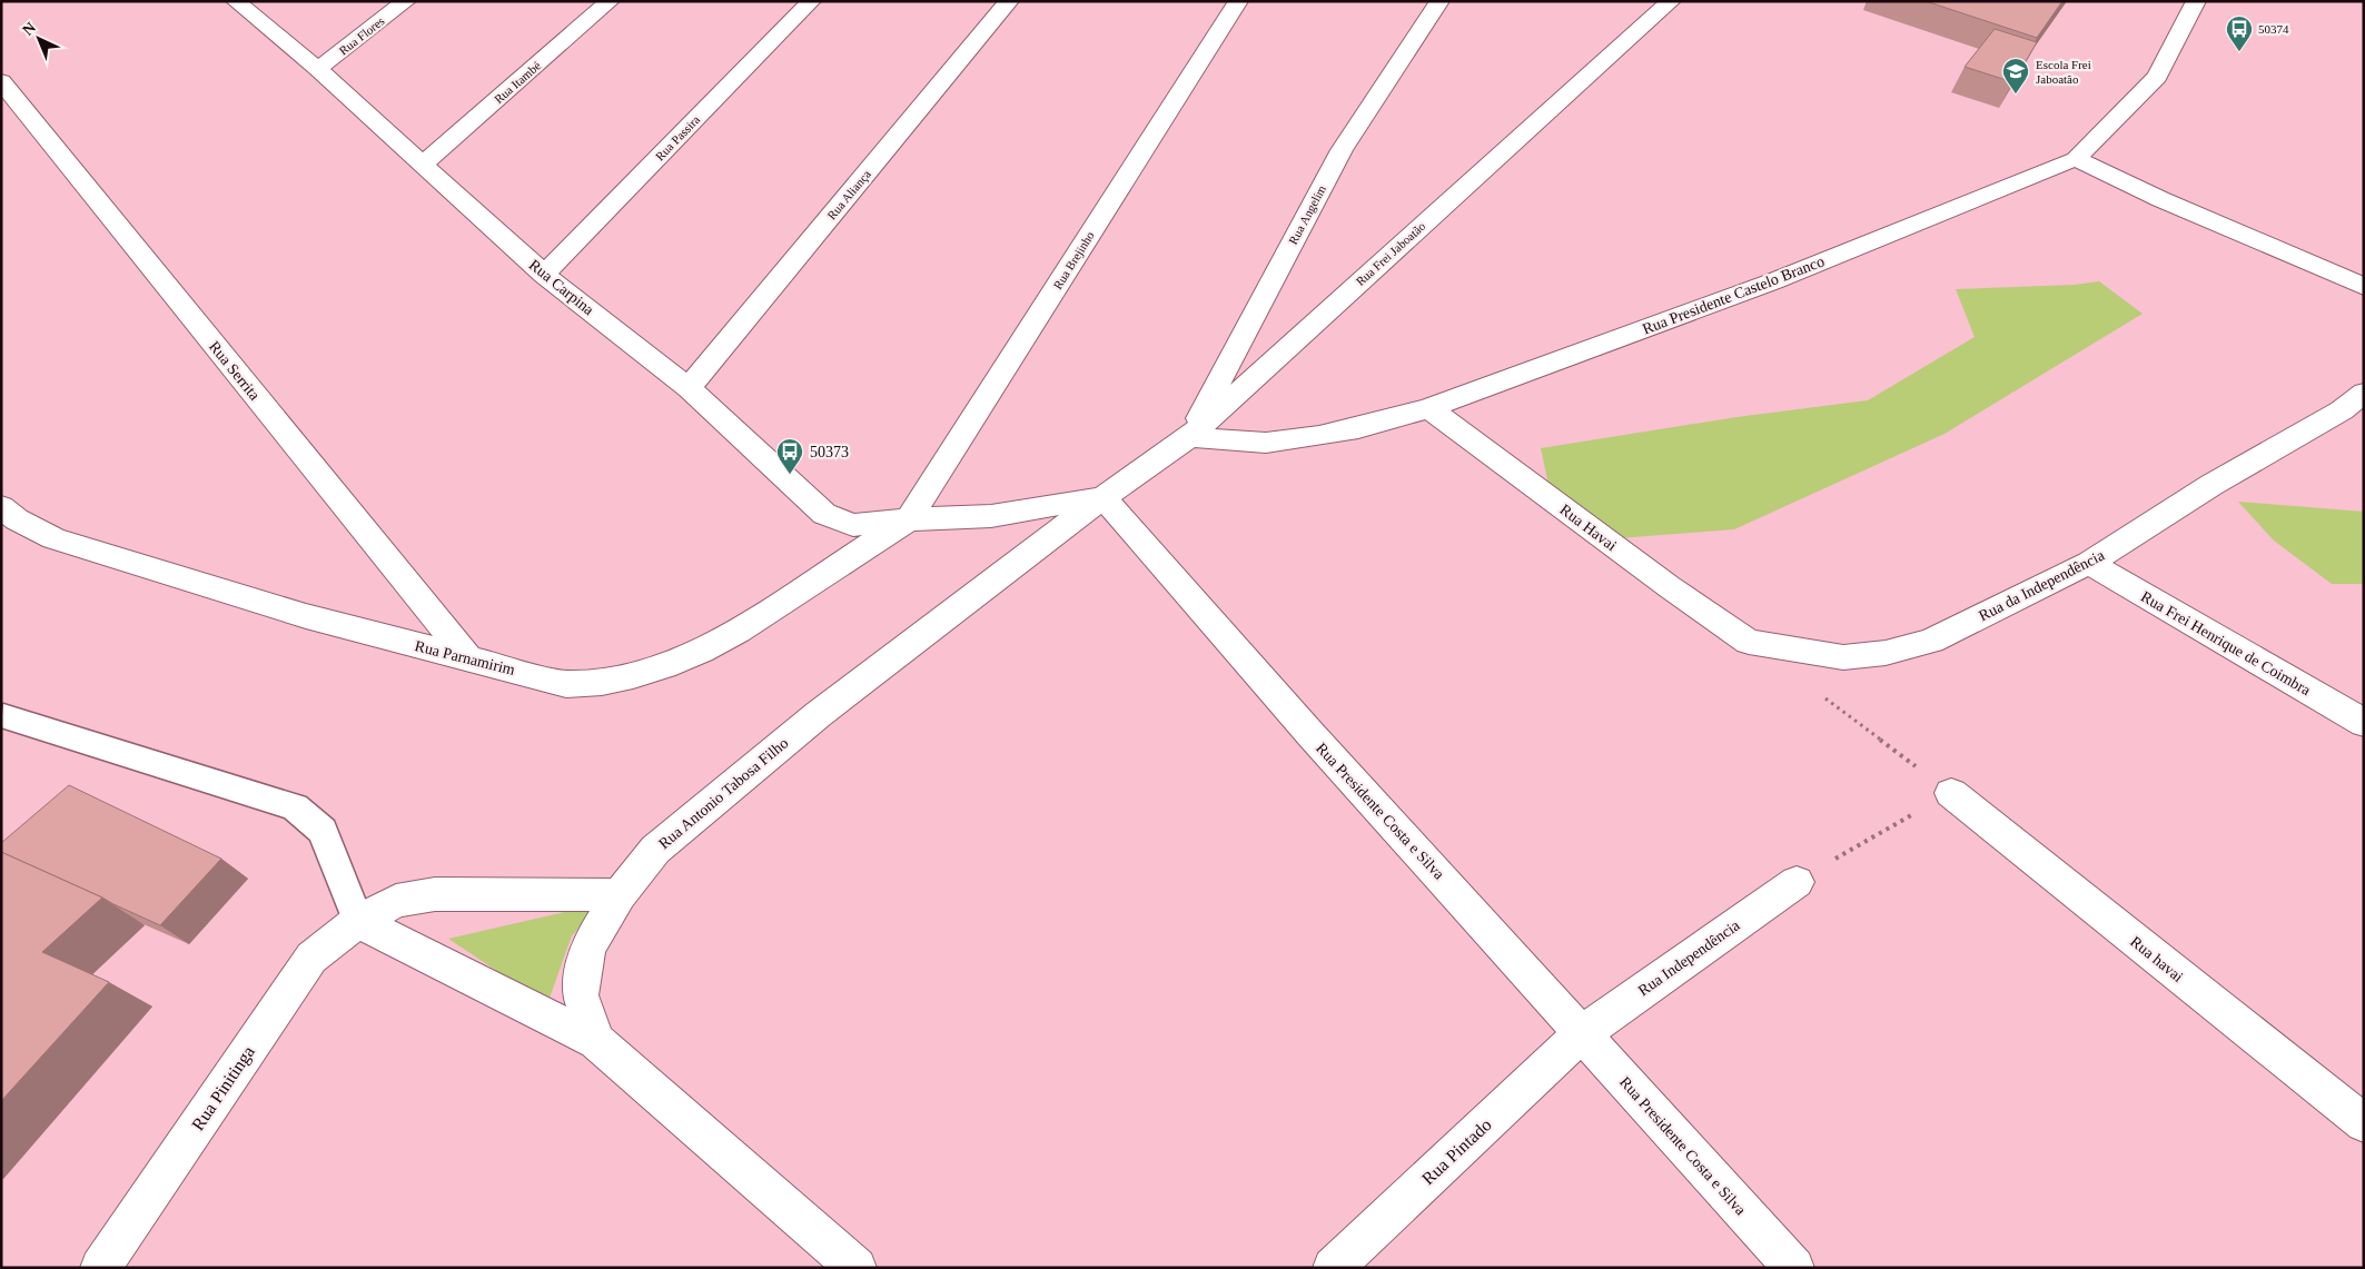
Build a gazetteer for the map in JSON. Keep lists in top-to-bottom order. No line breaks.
{"streets":{"street":["Rua Flores","Rua Itambé","Rua Passira","Rua Aliança","Rua Angelim","Rua Frei Jaboatão","Rua Brejinho","Rua Carpina","Rua Presidente Castelo Branco","Rua Serrita","Rua Havai","Rua da Independência","Rua Frei Henrique de Coimbra","Rua Parnamirim","Rua Antonio Tabosa Filho","Rua Presidente Costa e Silva","Rua Independência","Rua havai","Rua Pinitinga","Rua Pintado"]},"crossings":[["Rua Flores","Rua Carpina"],["Rua Itambé","Rua Carpina"],["Rua Passira","Rua Carpina"],["Rua Aliança","Rua Carpina"],["Rua Angelim","Rua Frei Jaboatão"],["Rua Angelim","Rua Presidente Castelo Branco"],["Rua Frei Jaboatão","Rua Presidente Castelo Branco"],["Rua Frei Jaboatão","Rua Antonio Tabosa Filho"],["Rua Frei Jaboatão","Rua Presidente Costa e Silva"],["Rua Brejinho","Rua Carpina"],["Rua Brejinho","Rua Parnamirim"],["Rua Carpina","Rua Parnamirim"],["Rua Presidente Castelo Branco","Rua Havai"],["Rua Serrita","Rua Parnamirim"],["Rua Havai","Rua da Independência"],["Rua da Independência","Rua Frei Henrique de Coimbra"],["Rua Antonio Tabosa Filho","Rua Presidente Costa e Silva"],["Rua Antonio Tabosa Filho","Rua Pinitinga"],["Rua Presidente Costa e Silva","Rua Independência"],["Rua Presidente Costa e Silva","Rua Pintado"],["Rua Independência","Rua Pintado"]],"places":{"bus stop":["50374","50373"],"school or university":["Escola Frei Jaboatão"]},"north":"top left"}
